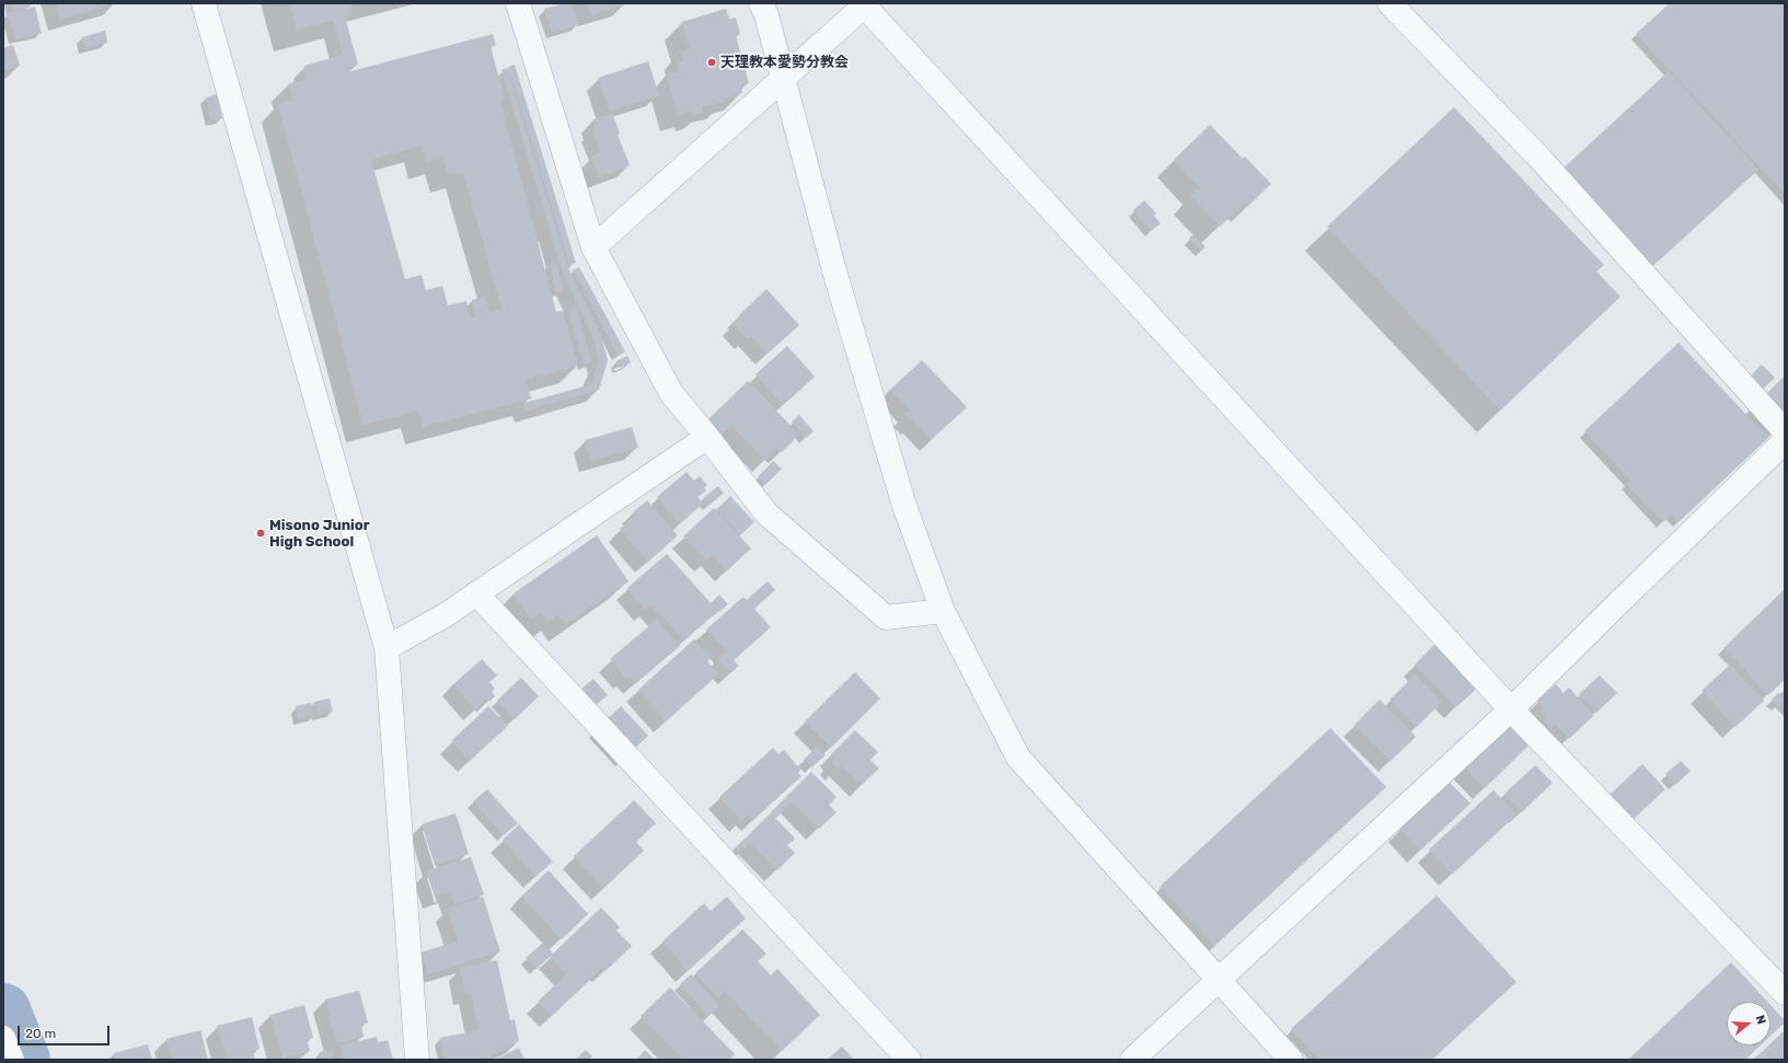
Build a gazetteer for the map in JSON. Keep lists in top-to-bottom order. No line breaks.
{"places":["天理教本愛勢分教会","Misono Junior High School"],"scale_bar":"20 m","north":"right"}
